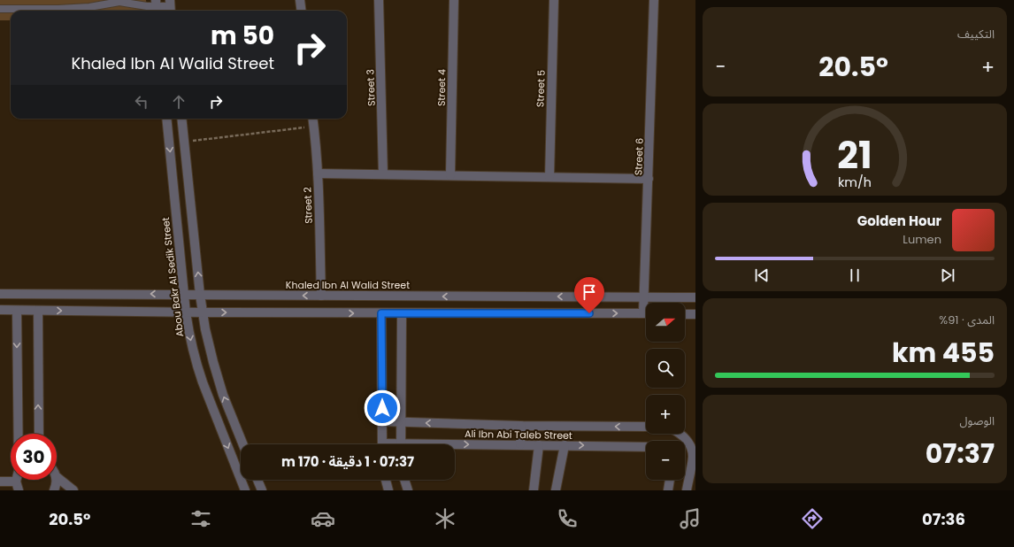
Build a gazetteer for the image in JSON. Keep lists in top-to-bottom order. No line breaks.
{"streets":{"street":["Street 3","Street 4","Street 5","Street 6","Street 2","Abou Bakr Al Sedik Street","Khaled Ibn Al Walid Street","Ali Ibn Abi Taleb Street"]},"crossings":[["Street 6","Khaled Ibn Al Walid Street"],["Street 2","Khaled Ibn Al Walid Street"],["Abou Bakr Al Sedik Street","Khaled Ibn Al Walid Street"]],"north":"right","page":{"tile":["التكييف",["المدى · 91%","455 km"],["الوصول","07:37"]],"turn":["50 m","Khaled Ibn Al Walid Street"],"heat":["−","20.5°","+"],"song":["Golden Hour","Lumen"],"map_buttons":["+","−"],"limit":"30","trip":"07:37 · 1 دقيقة · 170 m","tabs":["07:36","20.5°"],"gauge":["21","km/h"]}}
